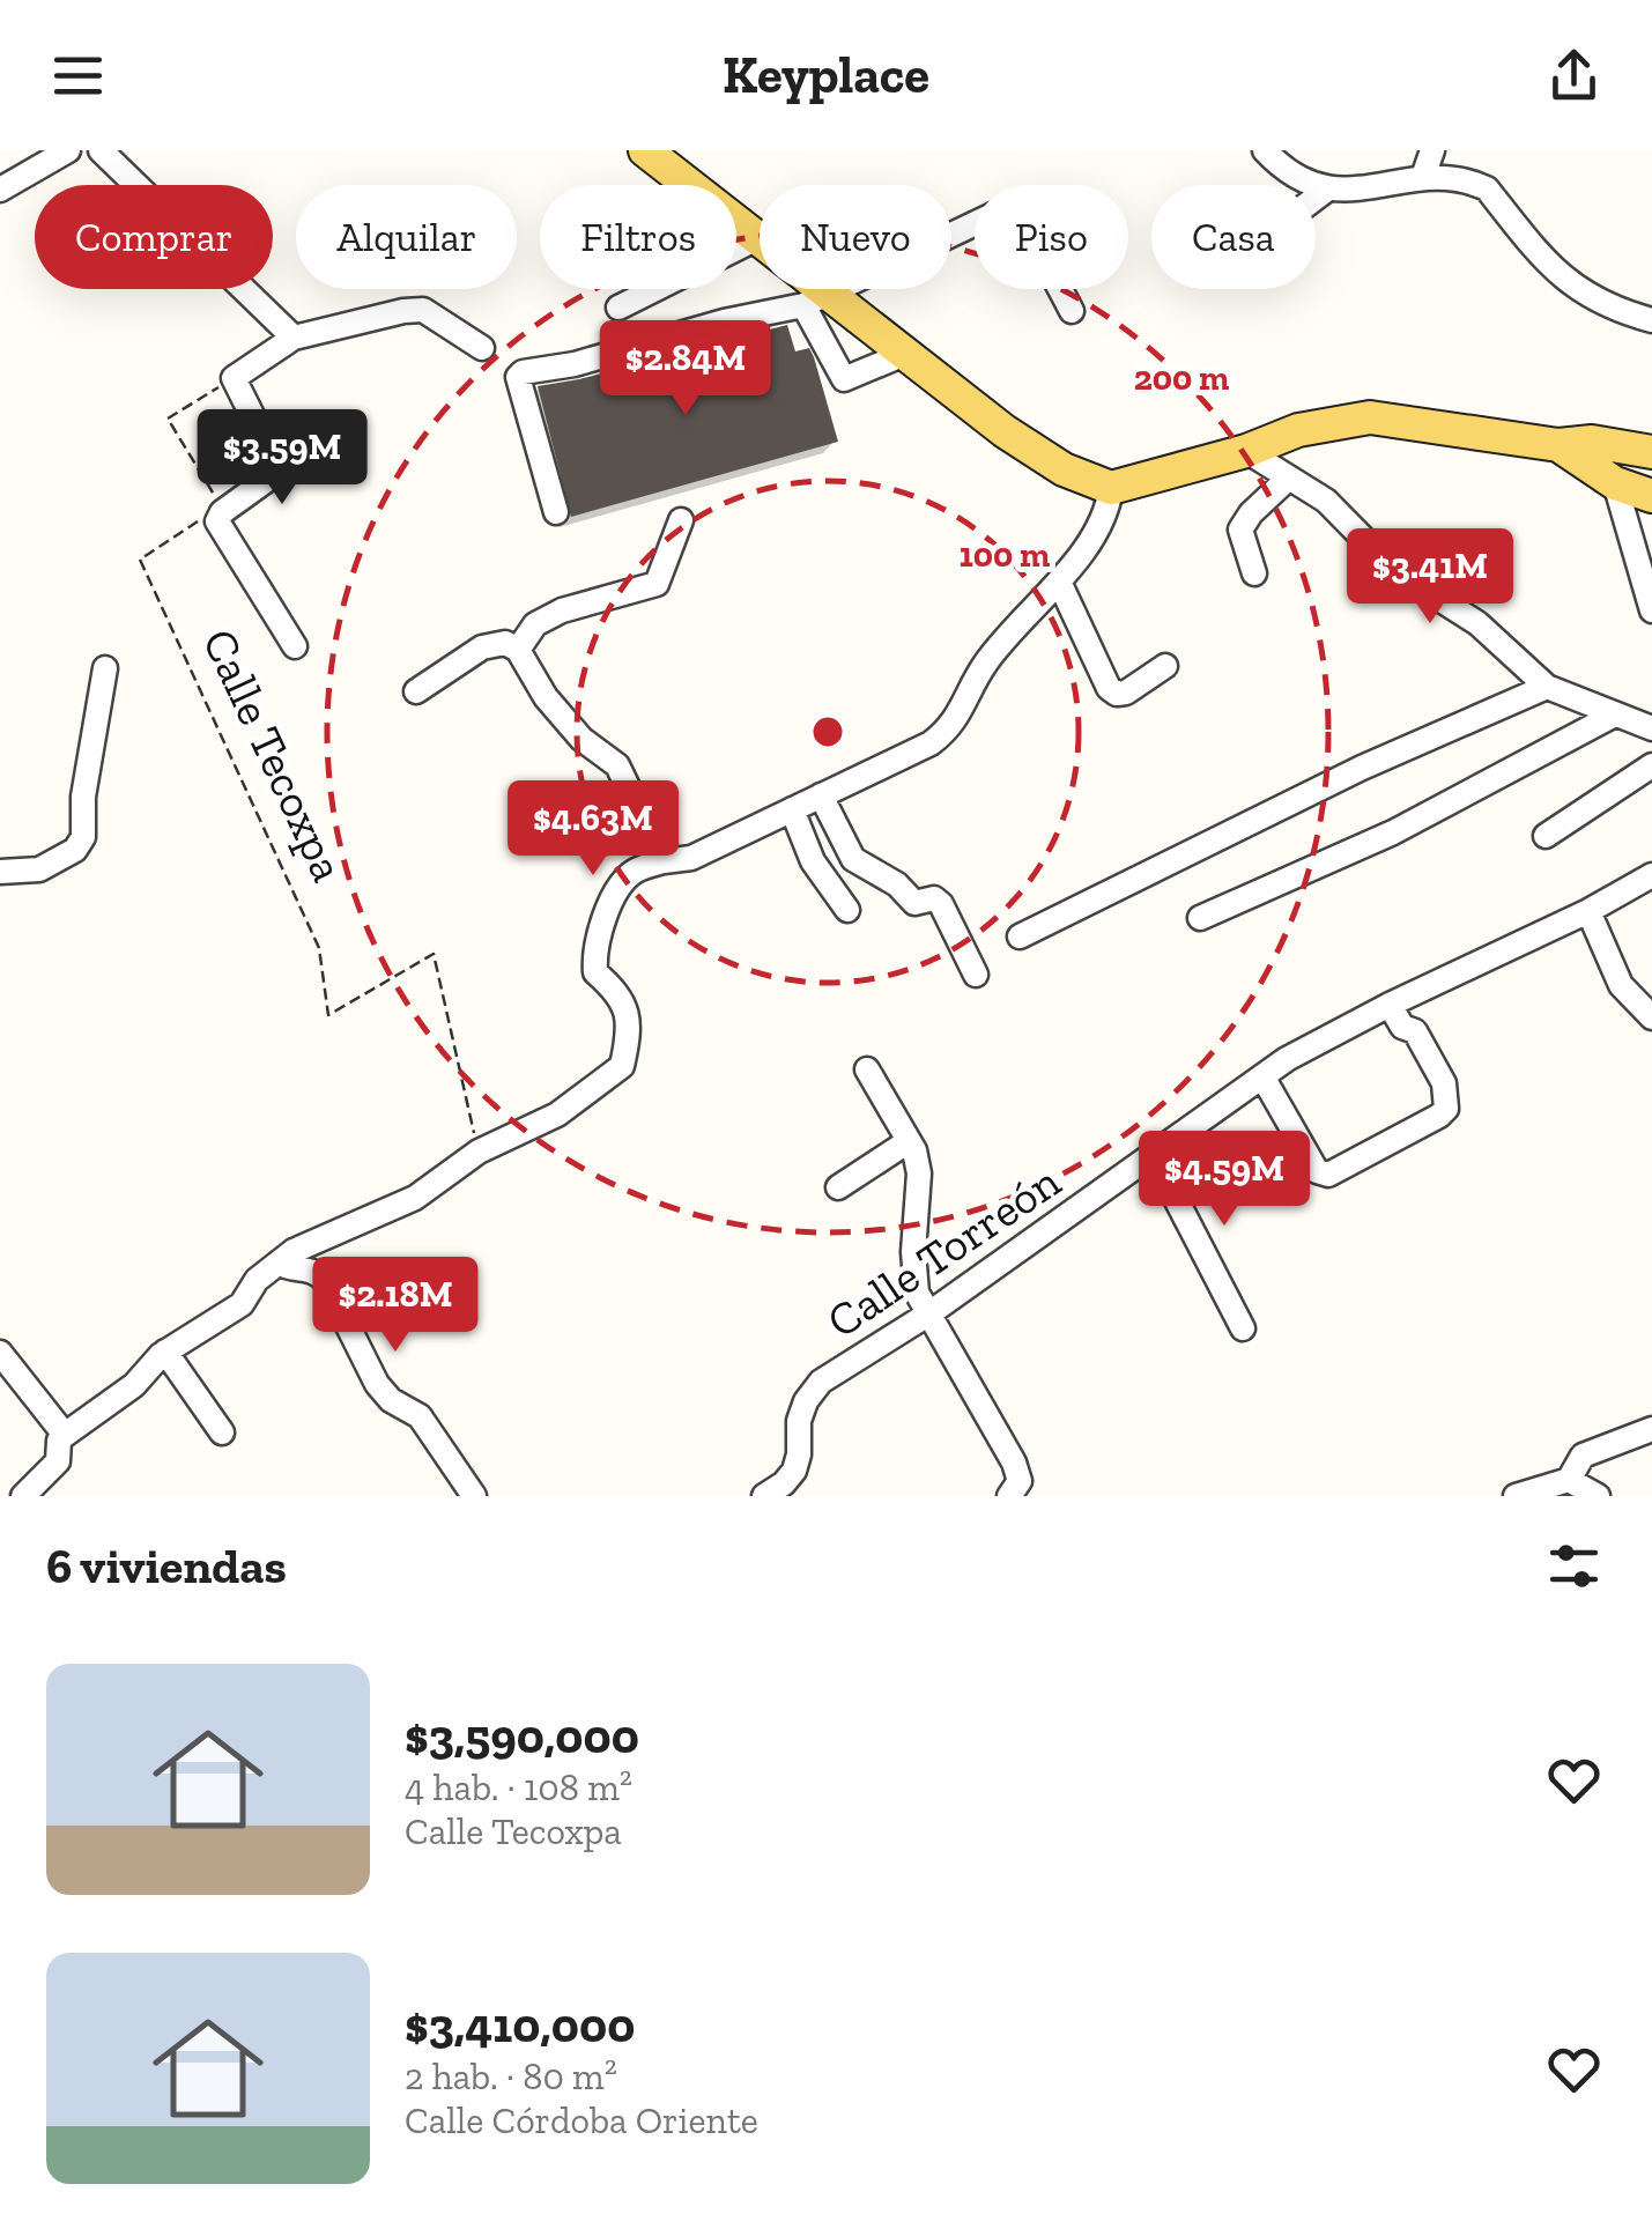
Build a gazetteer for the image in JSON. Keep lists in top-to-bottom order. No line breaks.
{"streets":{"street":["Calle Torreón"],"path":["Calle Tecoxpa"]},"page":{"header":"Keyplace","chip":["Comprar","Alquilar","Filtros","Nuevo","Piso","Casa"],"price":["$2.84M","$3.59M","$3.41M","$4.63M","$4.59M","$2.18M"],"heading":"6 viviendas","list":[{"name":"$3,590,000","note":"4 hab. · 108 m² · Calle Tecoxpa"},{"name":"$3,410,000","note":"2 hab. · 80 m² · Calle Córdoba Oriente"}]},"rings":["200 m","100 m"]}
